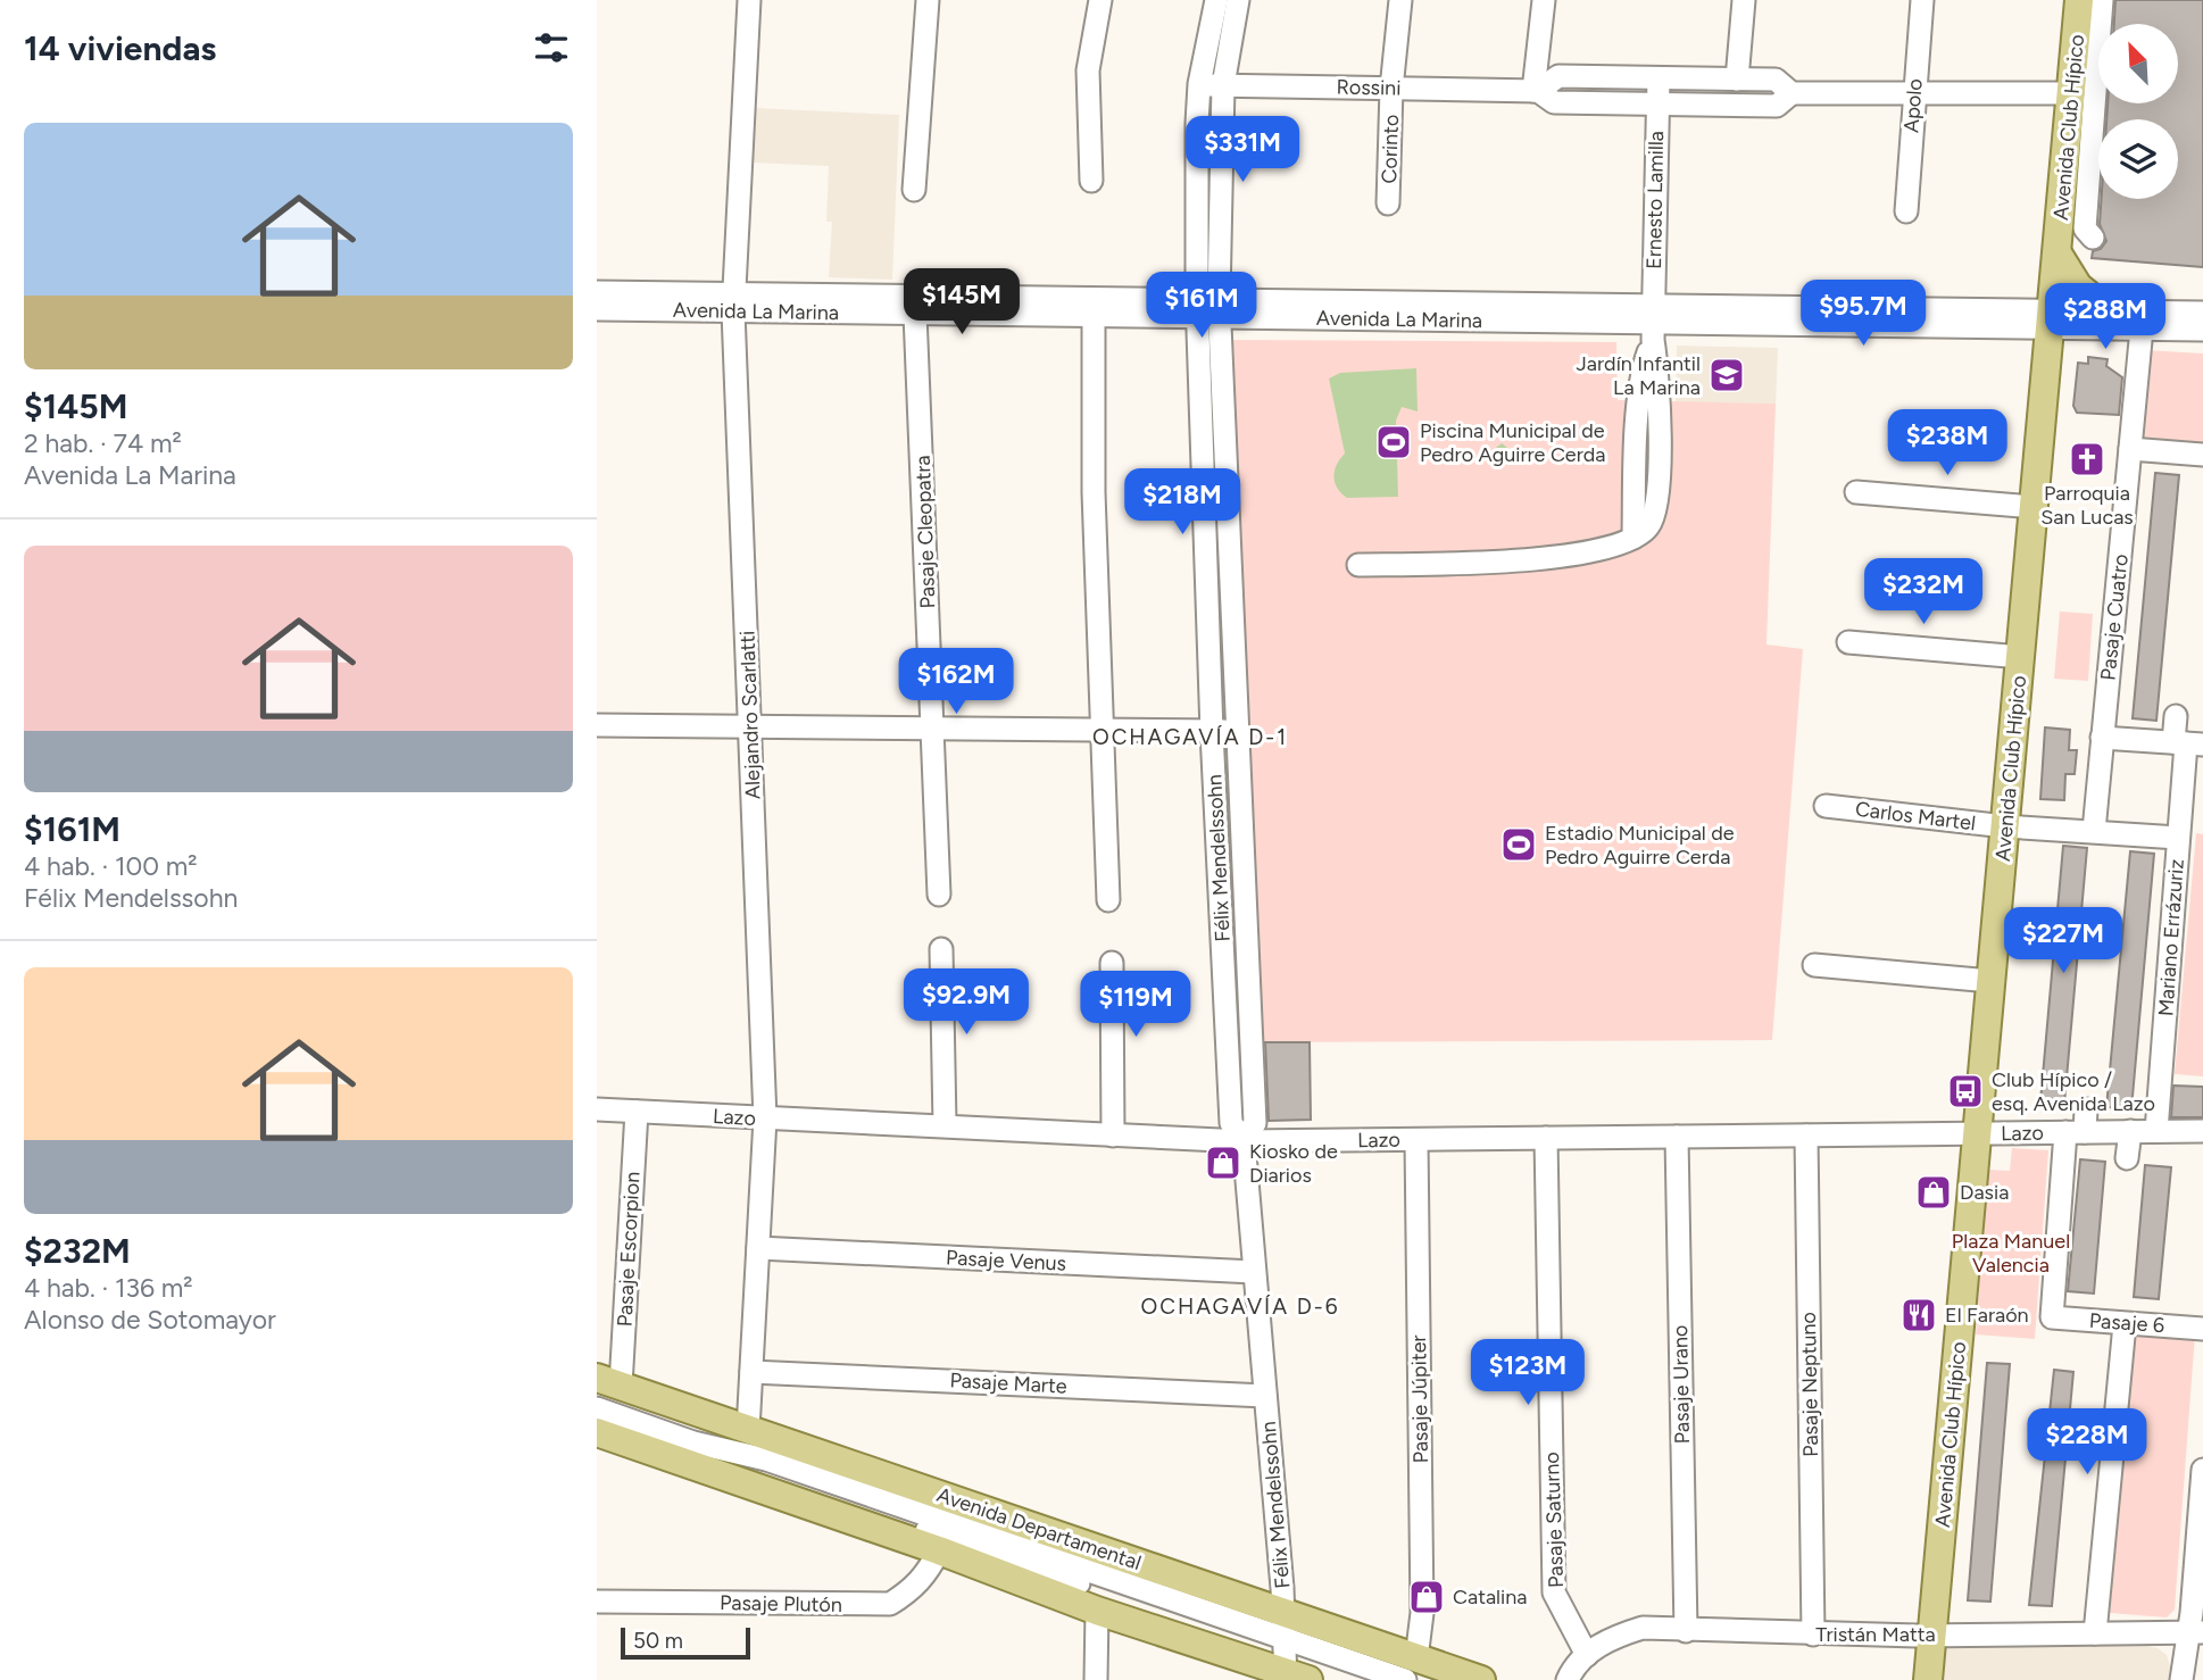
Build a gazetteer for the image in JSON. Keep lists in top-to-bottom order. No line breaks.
{"streets":{"main road":["Avenida Club Hípico","Avenida Departamental"],"street":["Rossini","Apolo","Corinto","Ernesto Lamilla","Avenida La Marina","Pasaje Cleopatra","Pasaje Cuatro","Alejandro Scarlatti","Carlos Martel","Félix Mendelssohn","Mariano Errázuriz","Lazo","Pasaje Escorpion","Pasaje Venus","Pasaje 6","Pasaje Marte","Pasaje Urano","Pasaje Neptuno","Pasaje Júpiter","Pasaje Saturno","Pasaje Plutón","Tristán Matta"]},"crossings":[["Rossini","Apolo"],["Rossini","Avenida Club Hípico"],["Rossini","Corinto"],["Rossini","Ernesto Lamilla"],["Rossini","Félix Mendelssohn"],["Avenida Club Hípico","Avenida La Marina"],["Avenida Club Hípico","Carlos Martel"],["Avenida Club Hípico","Lazo"],["Avenida Club Hípico","Tristán Matta"],["Ernesto Lamilla","Avenida La Marina"],["Avenida La Marina","Pasaje Cleopatra"],["Avenida La Marina","Pasaje Cuatro"],["Avenida La Marina","Alejandro Scarlatti"],["Avenida La Marina","Félix Mendelssohn"],["Pasaje Cuatro","Carlos Martel"],["Alejandro Scarlatti","Lazo"],["Alejandro Scarlatti","Pasaje Venus"],["Alejandro Scarlatti","Pasaje Marte"],["Alejandro Scarlatti","Avenida Departamental"],["Carlos Martel","Mariano Errázuriz"],["Félix Mendelssohn","Lazo"],["Félix Mendelssohn","Pasaje Venus"],["Félix Mendelssohn","Pasaje Marte"],["Félix Mendelssohn","Avenida Departamental"],["Mariano Errázuriz","Lazo"],["Lazo","Pasaje Escorpion"],["Lazo","Pasaje 6"],["Lazo","Pasaje Urano"],["Lazo","Pasaje Neptuno"],["Lazo","Pasaje Júpiter"],["Lazo","Pasaje Saturno"],["Pasaje Escorpion","Avenida Departamental"],["Pasaje Urano","Tristán Matta"],["Pasaje Neptuno","Tristán Matta"],["Pasaje Júpiter","Avenida Departamental"],["Pasaje Saturno","Tristán Matta"],["Avenida Departamental","Pasaje Plutón"]],"districts":["OCHAGAVÍA D-1","OCHAGAVÍA D-6"],"parks":["Plaza Manuel Valencia"],"places":{"school or university":["Jardín Infantil La Marina"],"sports":["Piscina Municipal de Pedro Aguirre Cerda","Estadio Municipal de Pedro Aguirre Cerda"],"church":["Parroquia San Lucas"],"bus stop":["Club Hípico / esq. Avenida Lazo"],"shop":["Kiosko de Diarios","Dasia","Catalina"],"restaurant":["El Faraón"]},"scale_bar":"50 m","north":"top left","page":{"heading":"14 viviendas","list":[{"name":"$145M","note":"2 hab. · 74 m² · Avenida La Marina"},{"name":"$161M","note":"4 hab. · 100 m² · Félix Mendelssohn"},{"name":"$232M","note":"4 hab. · 136 m² · Alonso de Sotomayor"}],"price":["$331M","$145M","$161M","$95.7M","$288M","$238M","$218M","$232M","$162M","$227M","$92.9M","$119M","$123M","$228M"],"scale":"50 m"}}
